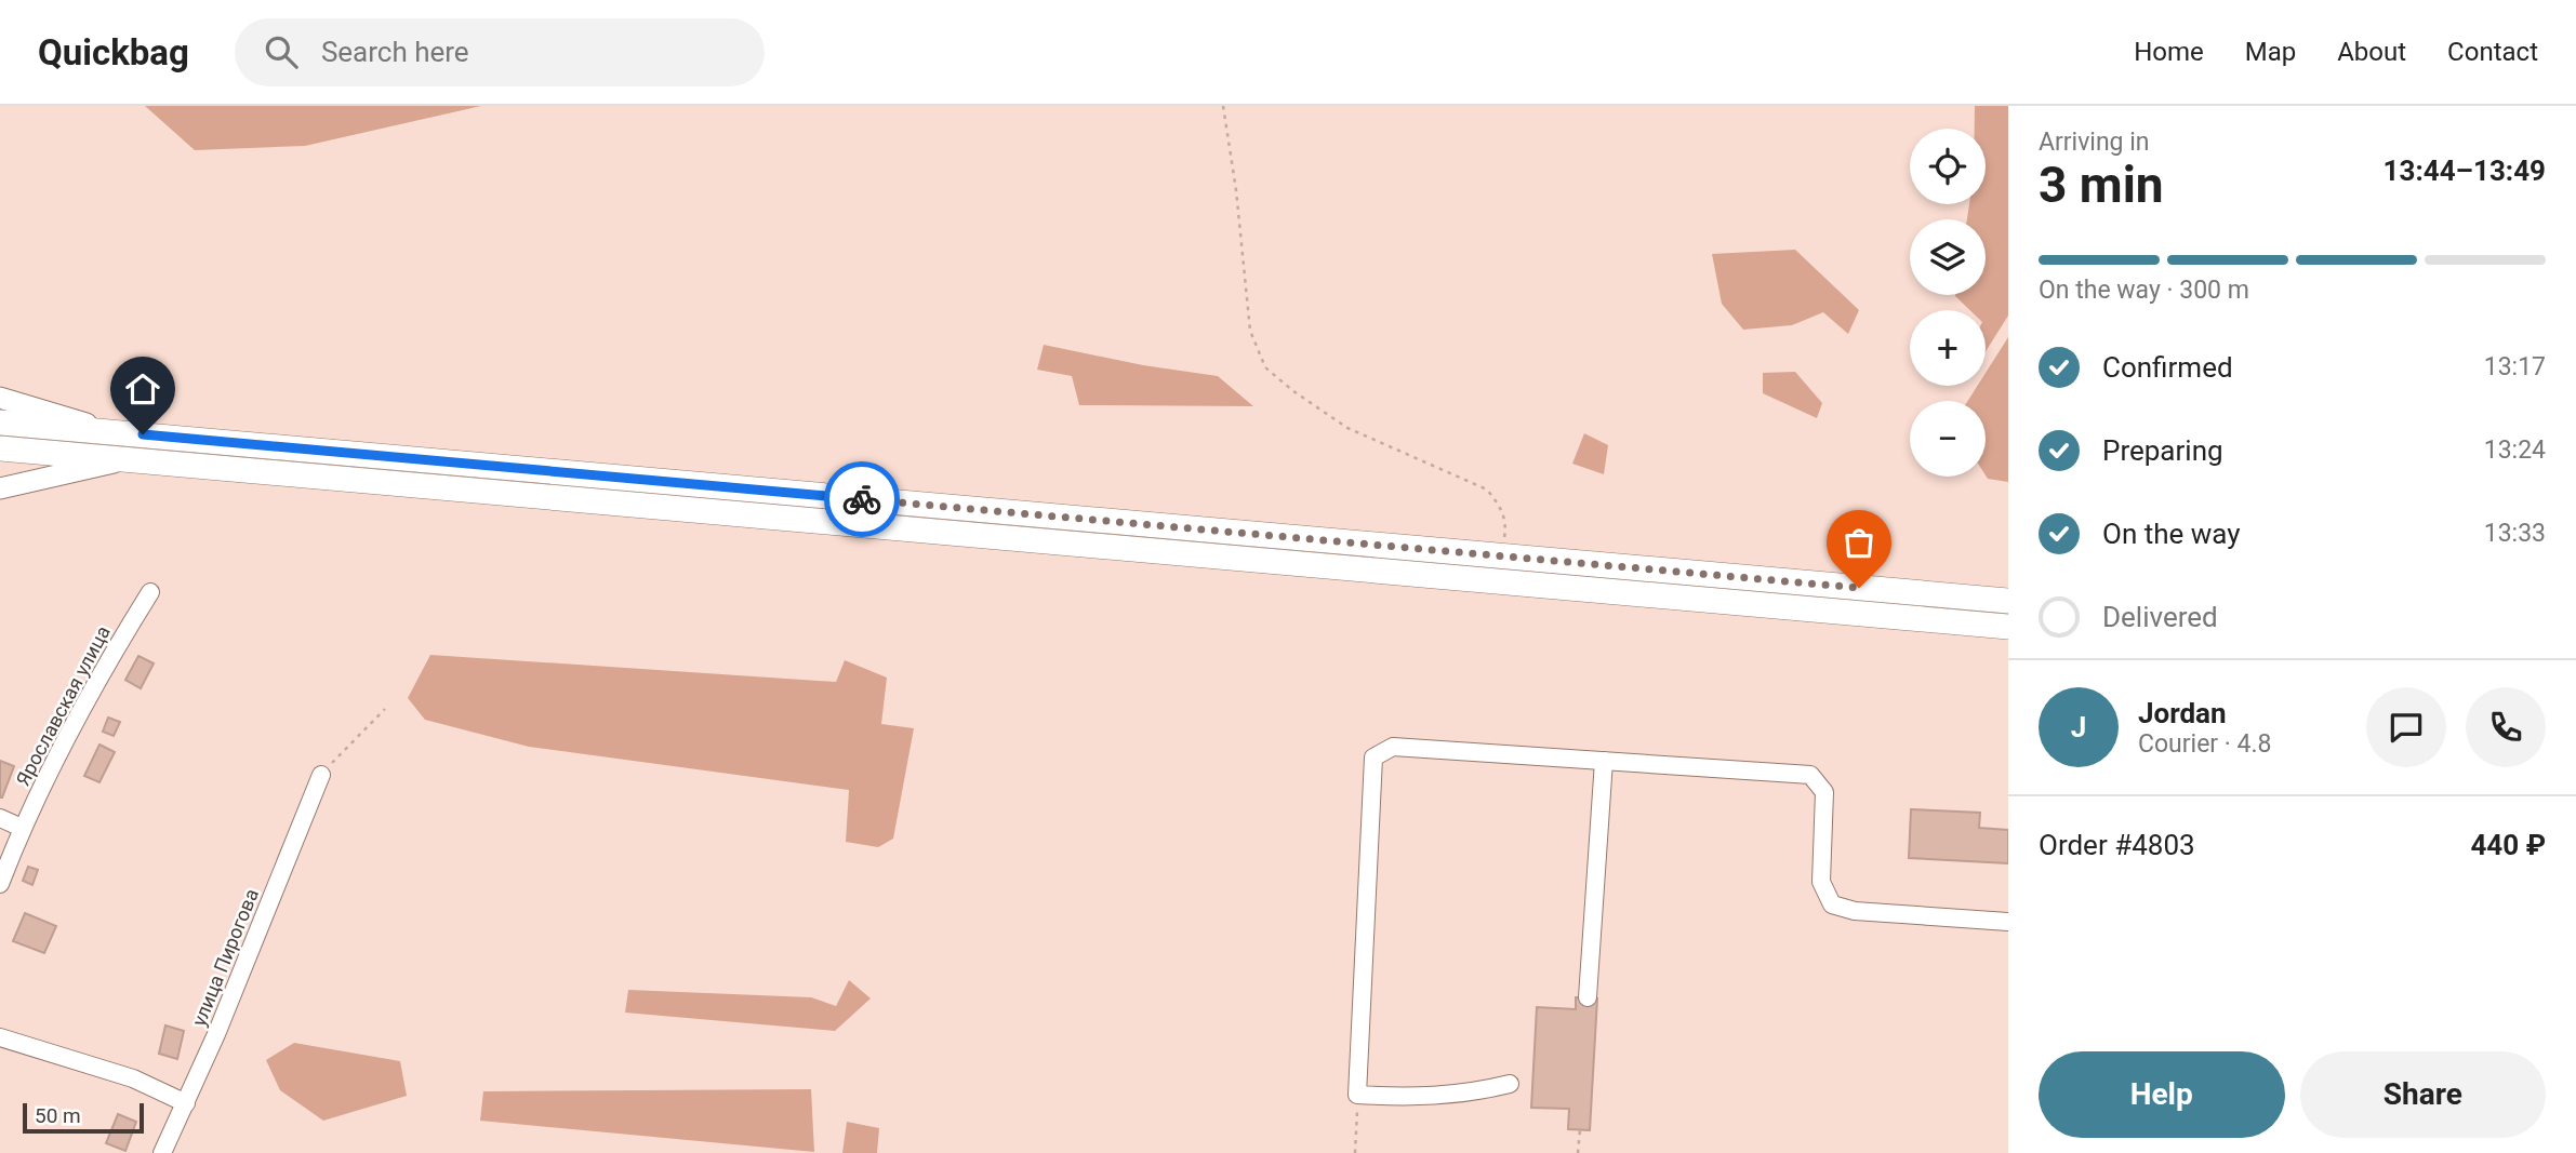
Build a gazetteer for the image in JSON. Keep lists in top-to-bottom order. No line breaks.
{"streets":{"street":["Ярославская улица","улица Пирогова"]},"scale_bar":"50 m","page":{"header":"Quickbag","search":"Search here","nav":["Home","Map","About","Contact"],"heading":["3 min","Arriving in","13:44–13:49"],"panel":["Jordan","Courier · 4.8","Order #4803","440 ₽"],"map_buttons":["+","−"],"bar":"On the way · 300 m","list":[["Confirmed","13:17"],["Preparing","13:24"],["On the way","13:33"],"Delivered"],"round":"J","buttons":["Help","Share"],"scale":"50 m"}}
